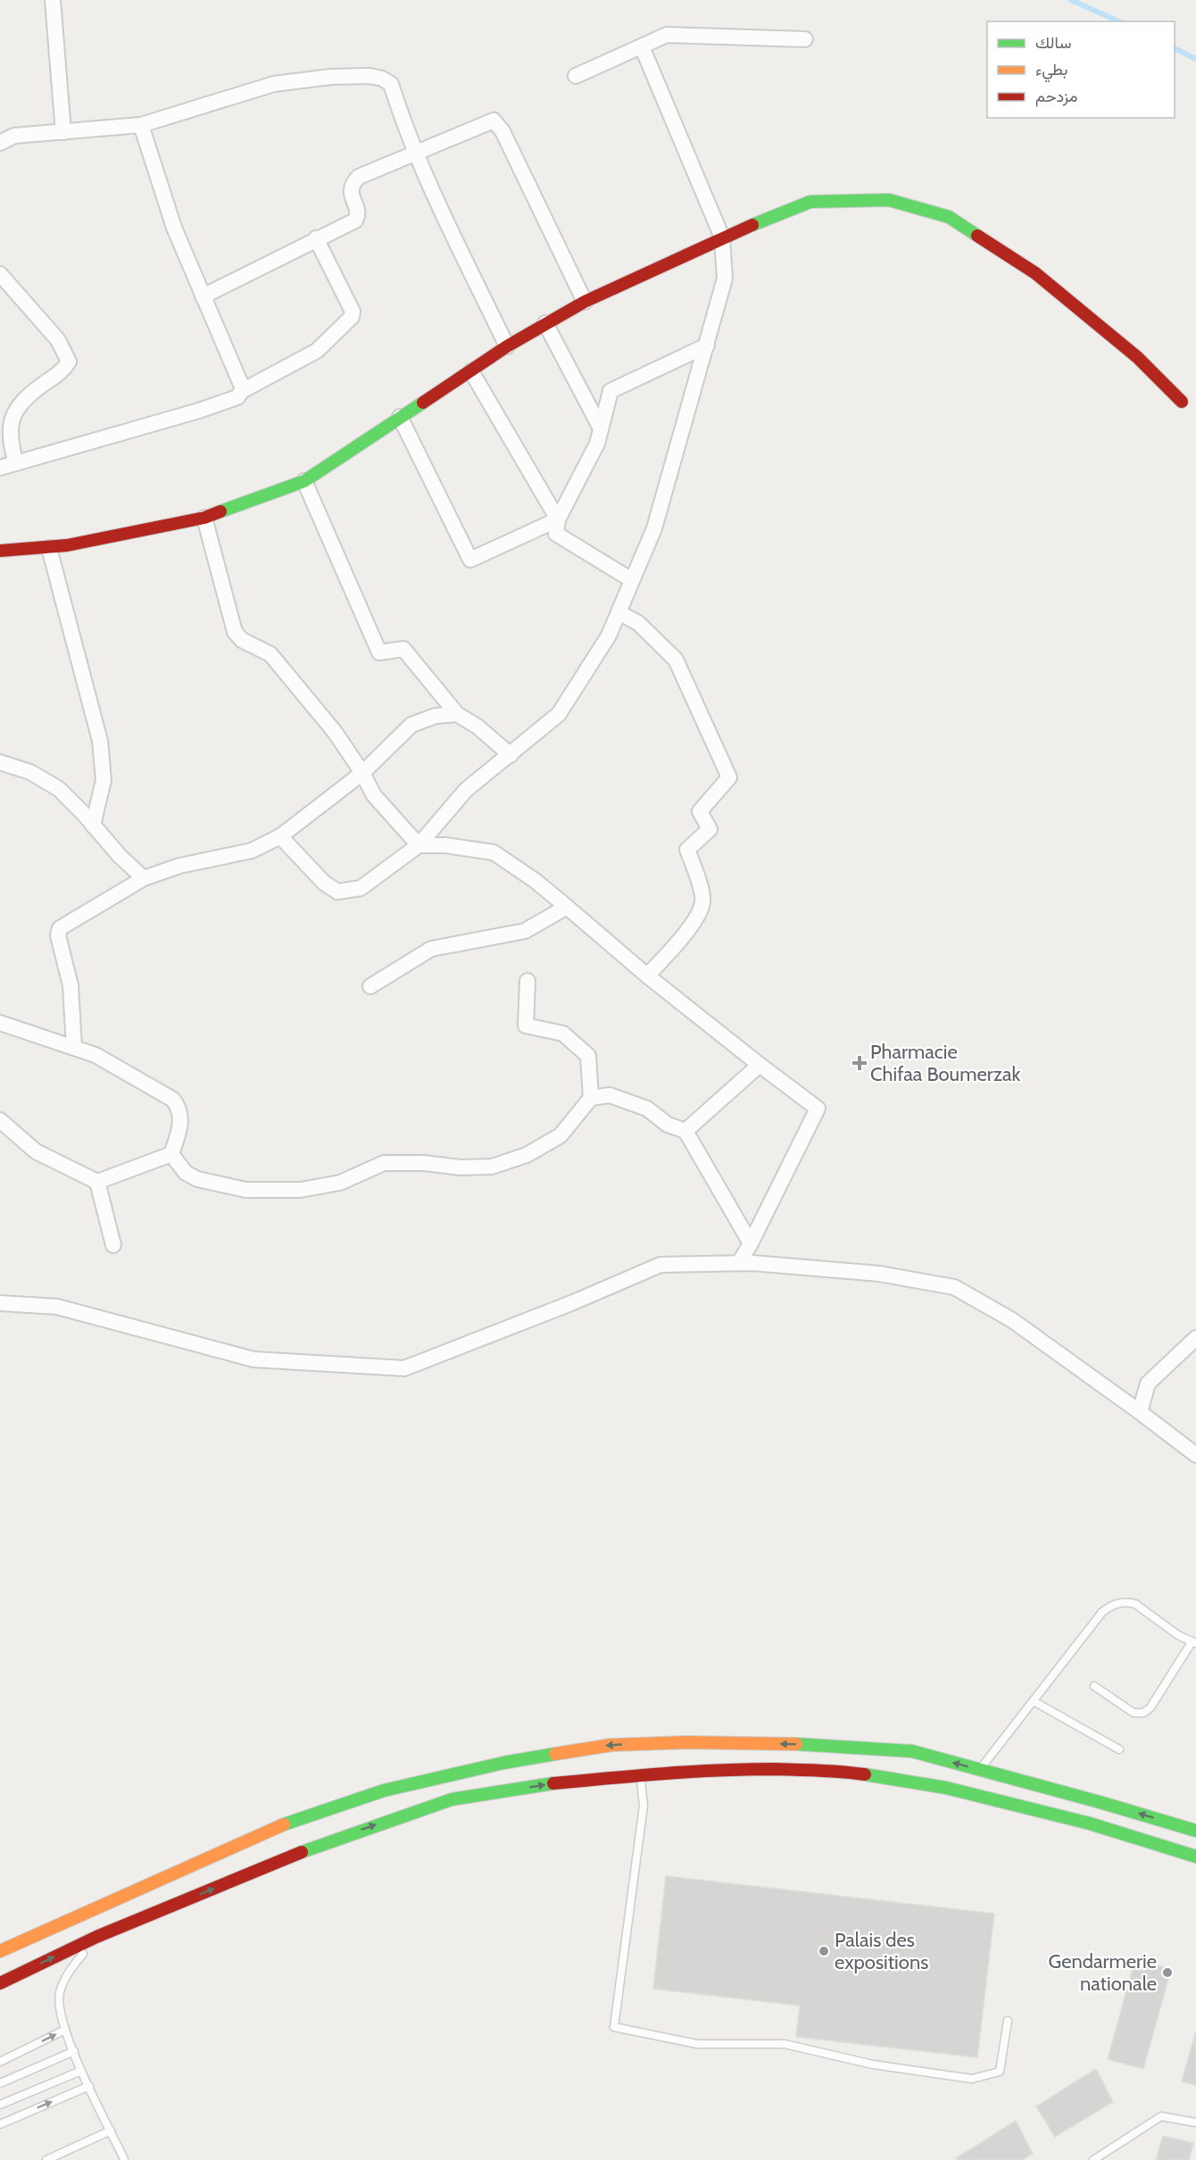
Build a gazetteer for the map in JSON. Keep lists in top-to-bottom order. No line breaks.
{"places":{"health":["Pharmacie Chifaa Boumerzak"],"other":["Palais des expositions","Gendarmerie nationale"]},"legend":["سالك","بطيء","مزدحم"]}
